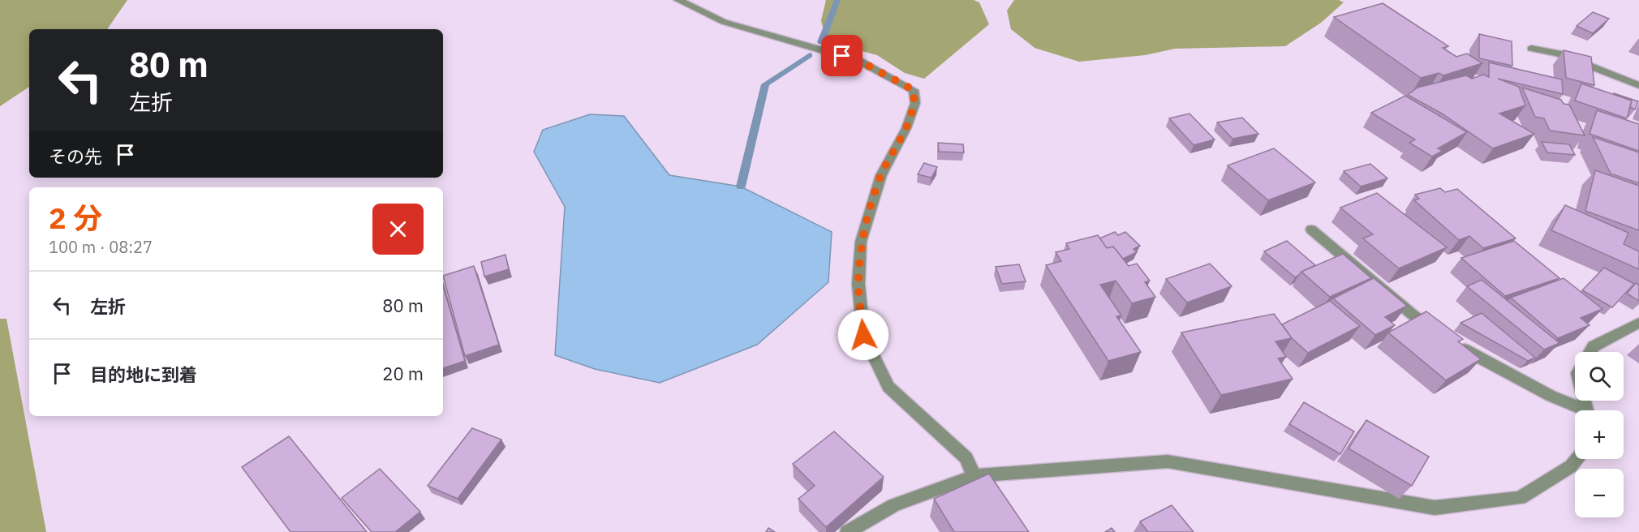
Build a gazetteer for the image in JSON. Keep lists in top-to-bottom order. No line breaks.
{"page":{"turn":["80 m","左折"],"then":"その先","heading":["2 分","100 m · 08:27"],"list":[{"name":"左折","value":"80 m"},{"name":"目的地に到着","value":"20 m"}],"map_buttons":["+","−"]}}
